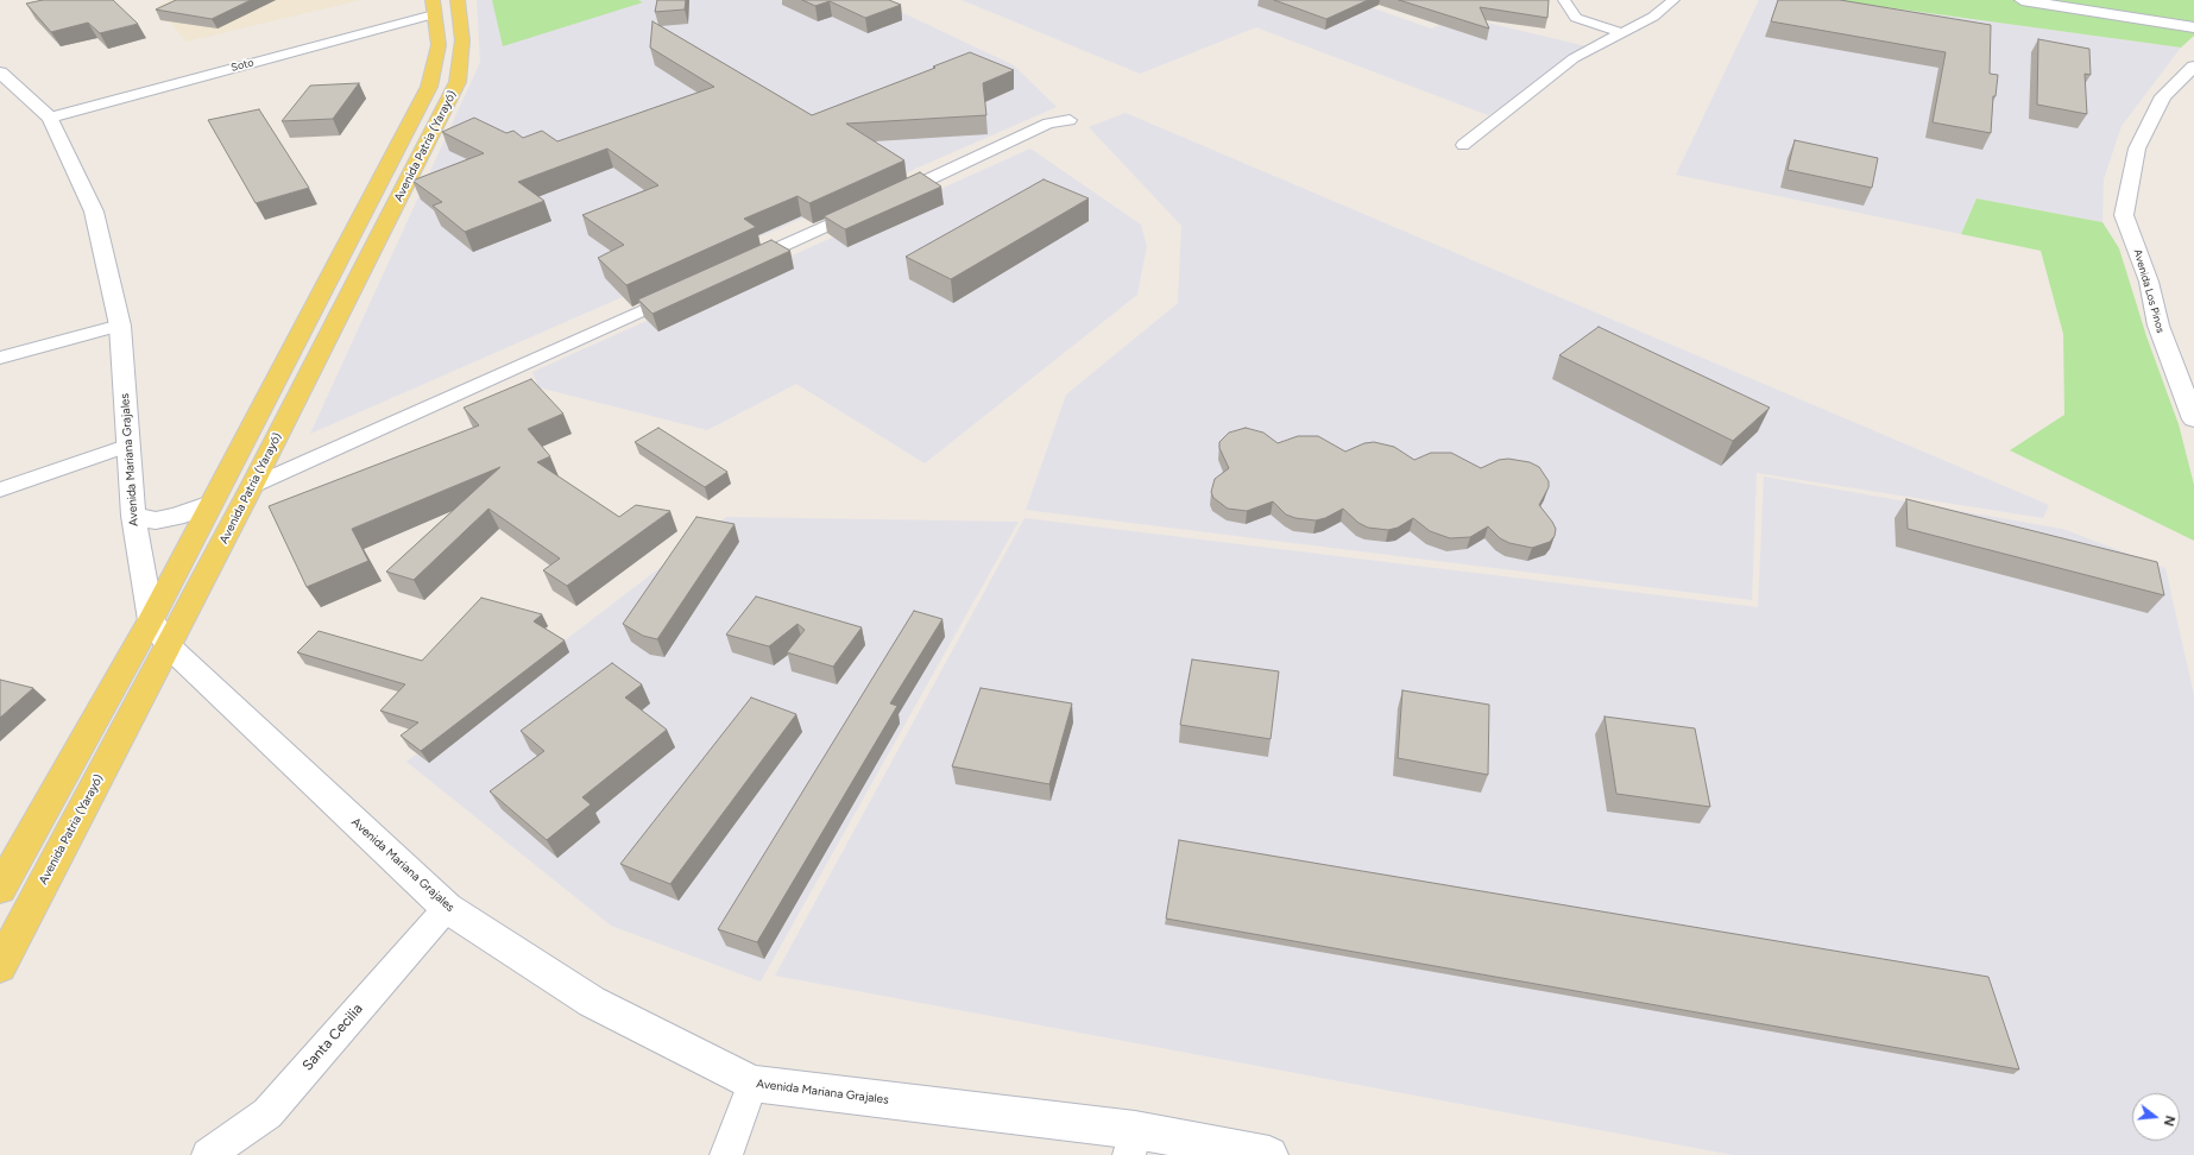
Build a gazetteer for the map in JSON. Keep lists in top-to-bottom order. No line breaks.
{"streets":{"main road":["Avenida Patria (Yarayó)"],"street":["Soto","Avenida Los Pinos","Avenida Mariana Grajales","Santa Cecilia"]},"crossings":[["Soto","Avenida Patria (Yarayó)"],["Soto","Avenida Mariana Grajales"],["Avenida Patria (Yarayó)","Avenida Mariana Grajales"],["Avenida Mariana Grajales","Santa Cecilia"]],"north":"right"}
